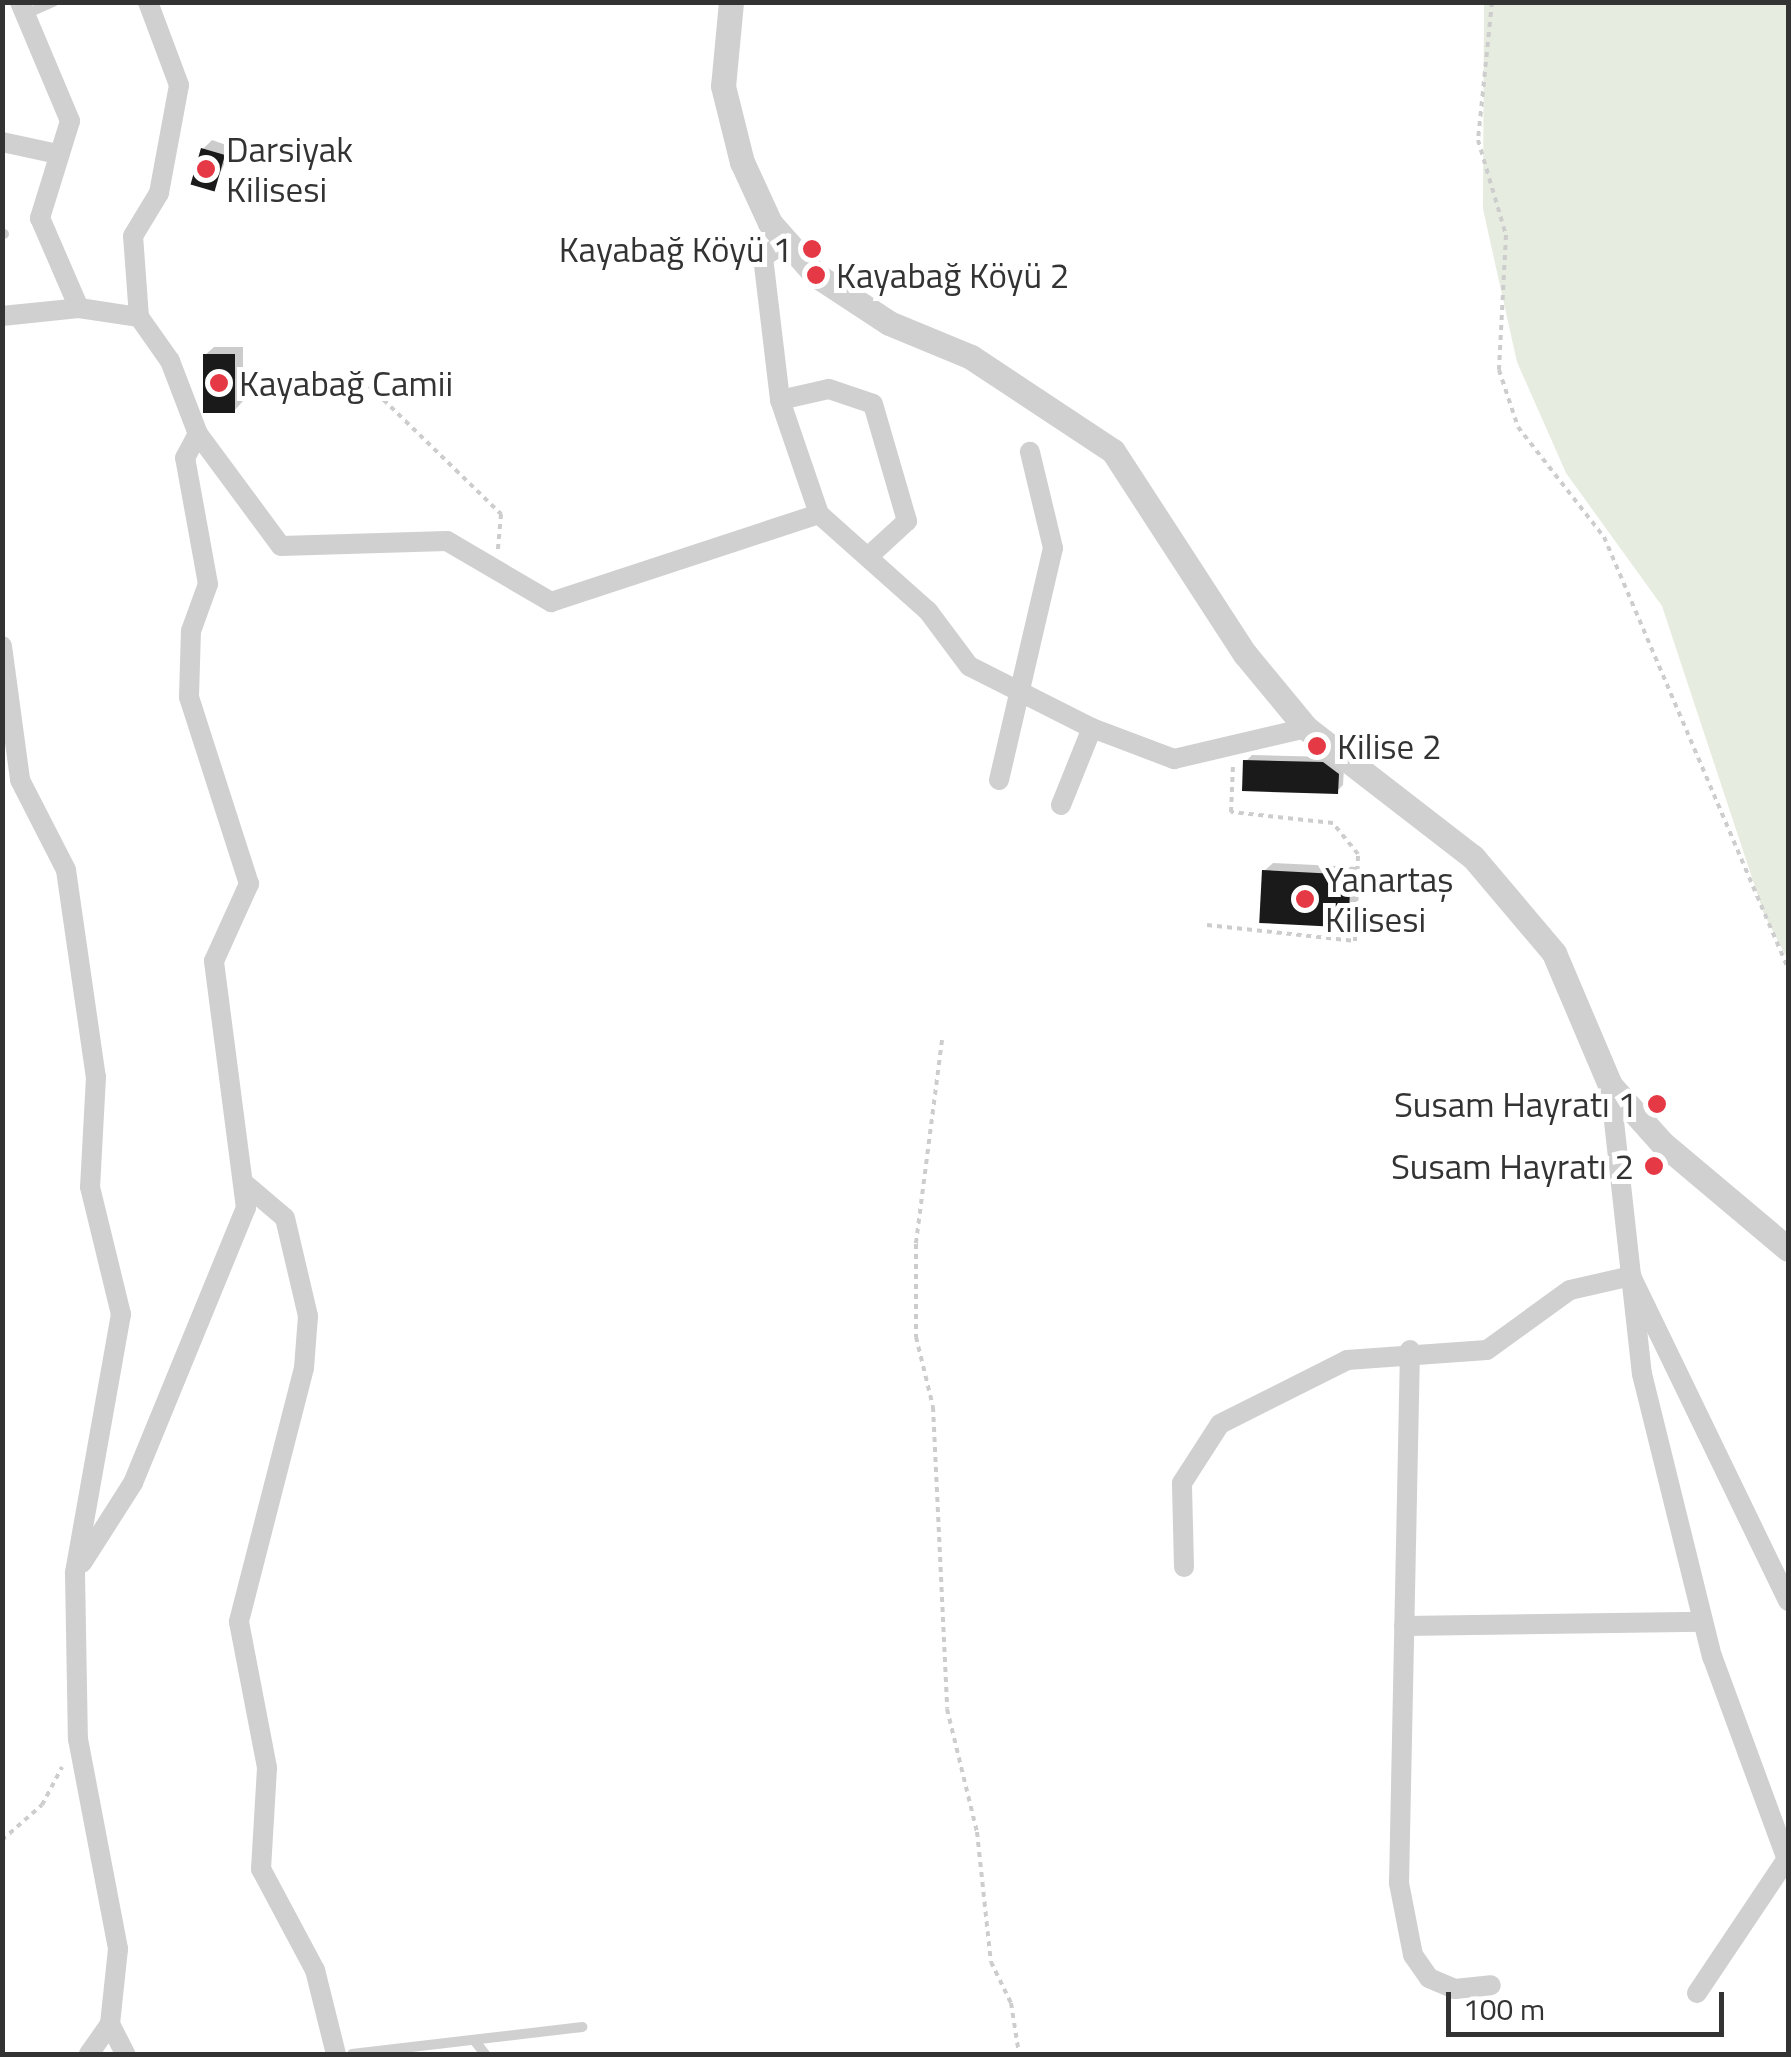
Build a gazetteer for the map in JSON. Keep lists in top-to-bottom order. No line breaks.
{"places":["Darsiyak Kilisesi","Kayabağ Köyü 1","Kayabağ Köyü 2","Kayabağ Camii","Kilise 2","Yanartaş Kilisesi","Susam Hayratı 1","Susam Hayratı 2"],"scale_bar":"100 m"}
